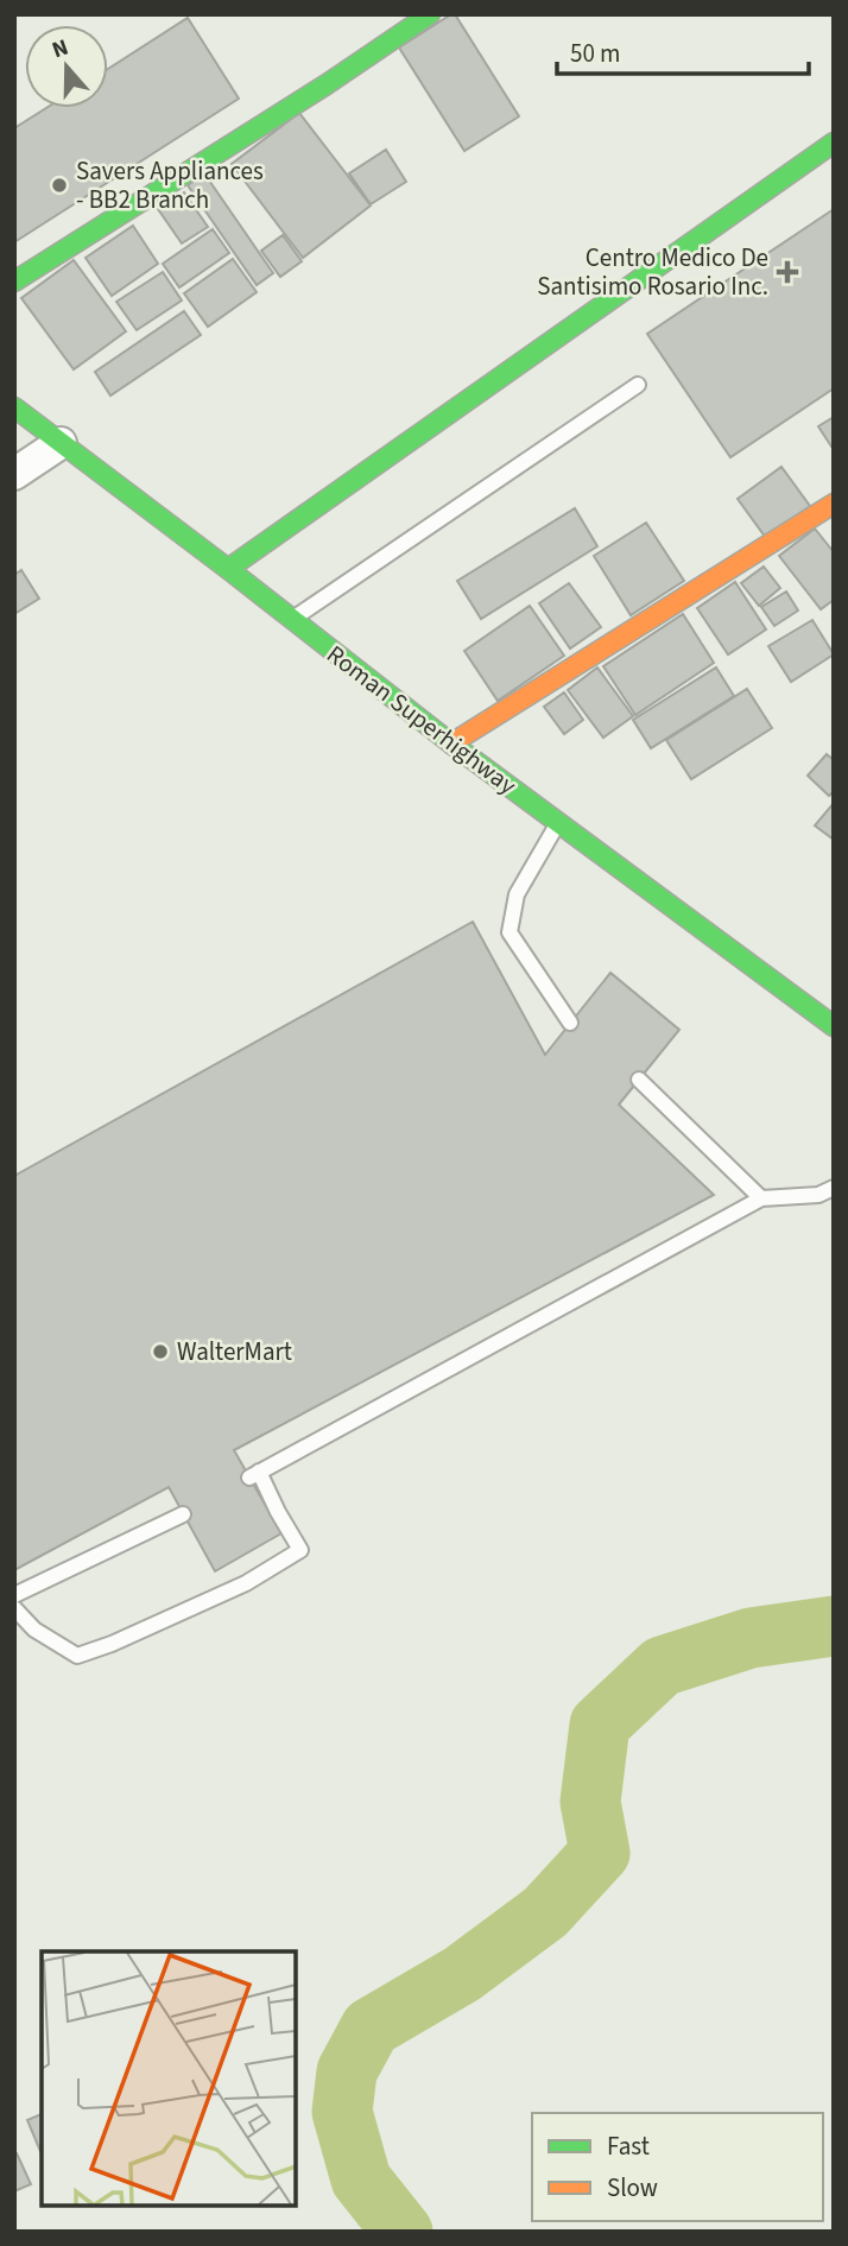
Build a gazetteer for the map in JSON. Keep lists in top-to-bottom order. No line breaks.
{"streets":{"street":["Roman Superhighway"]},"places":{"other":["Savers Appliances - BB2 Branch","WalterMart"],"health":["Centro Medico De Santisimo Rosario Inc."]},"legend":["Fast","Slow"],"scale_bar":"50 m","north":"top"}
